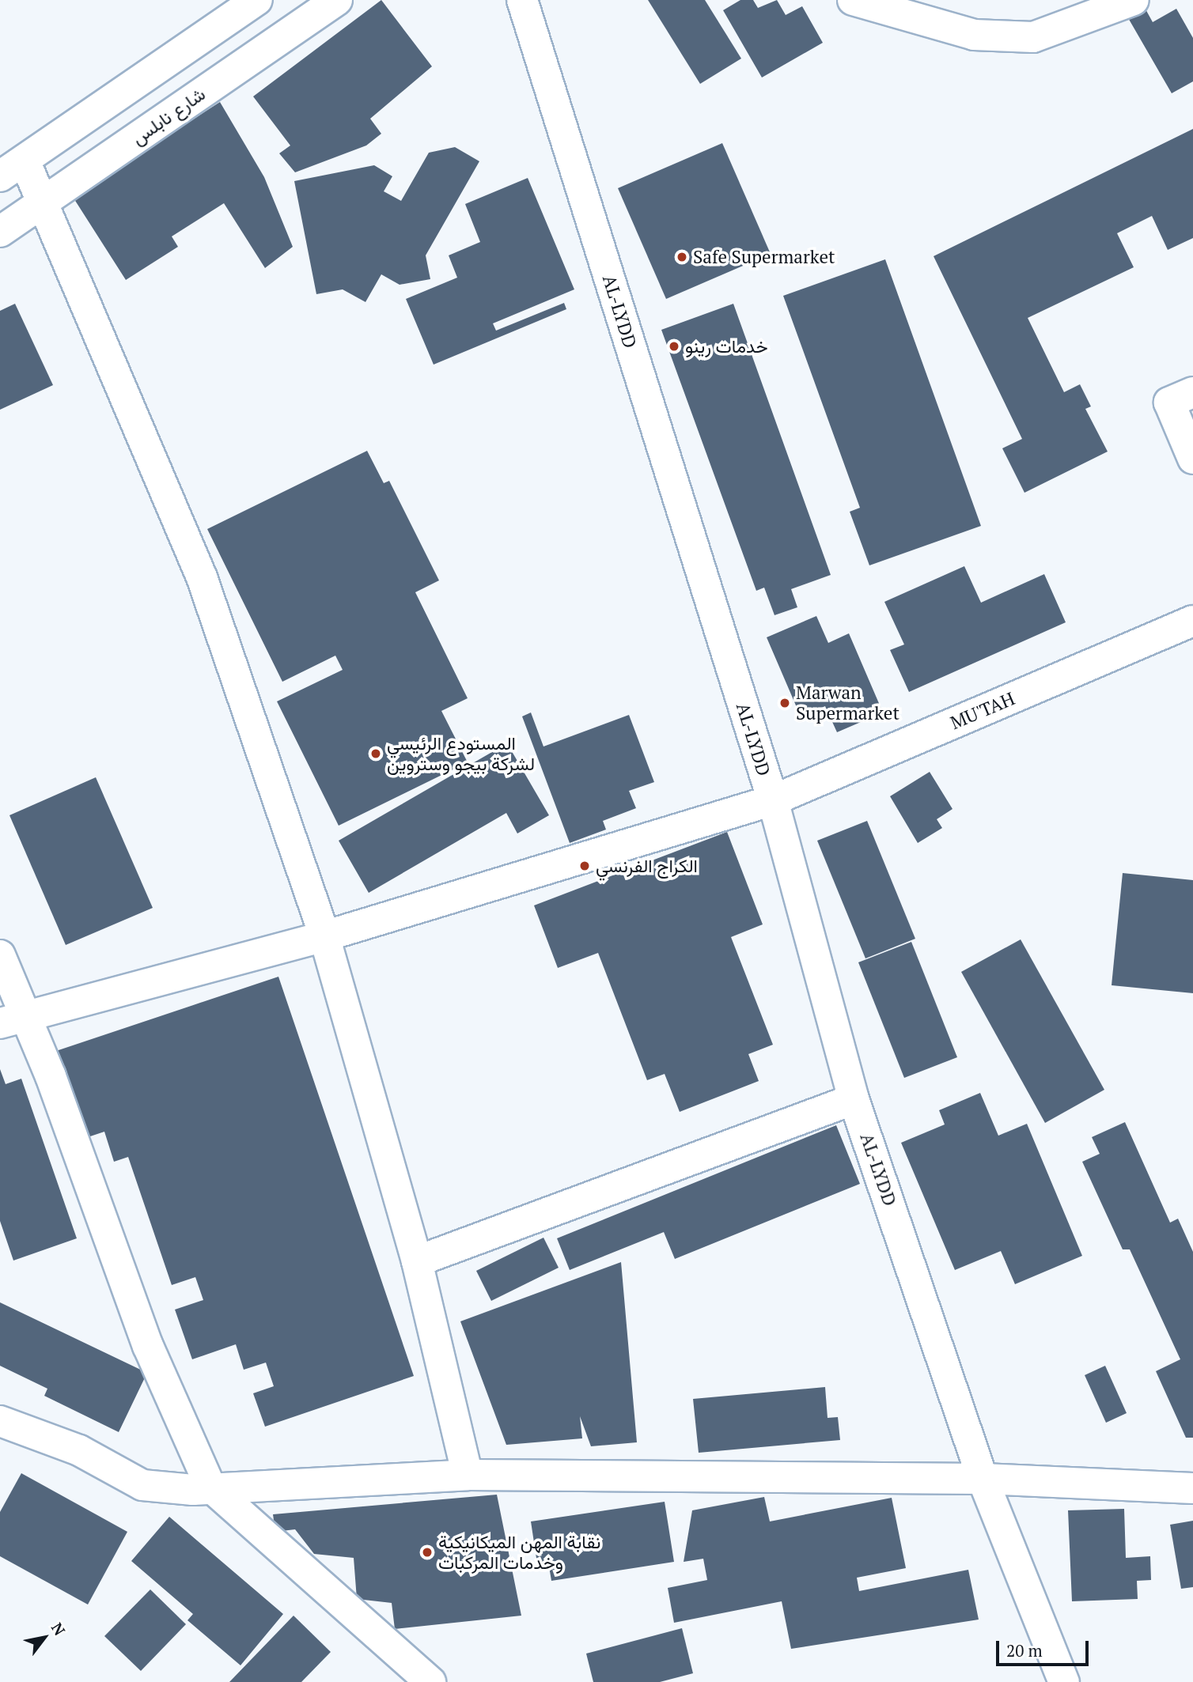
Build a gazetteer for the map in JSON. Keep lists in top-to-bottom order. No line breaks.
{"streets":{"street":["شارع نابلس","AL-LYDD","MU'TAH"]},"crossings":[["AL-LYDD","MU'TAH"]],"places":["Safe Supermarket","خدمات رينو","Marwan Supermarket","المستودع الرئيسي لشركة بيجو وستروين","الكراج الفرنسي","نقابة المهن الميكانيكية وخدمات المركبات"],"scale_bar":"20 m","north":"top right"}
